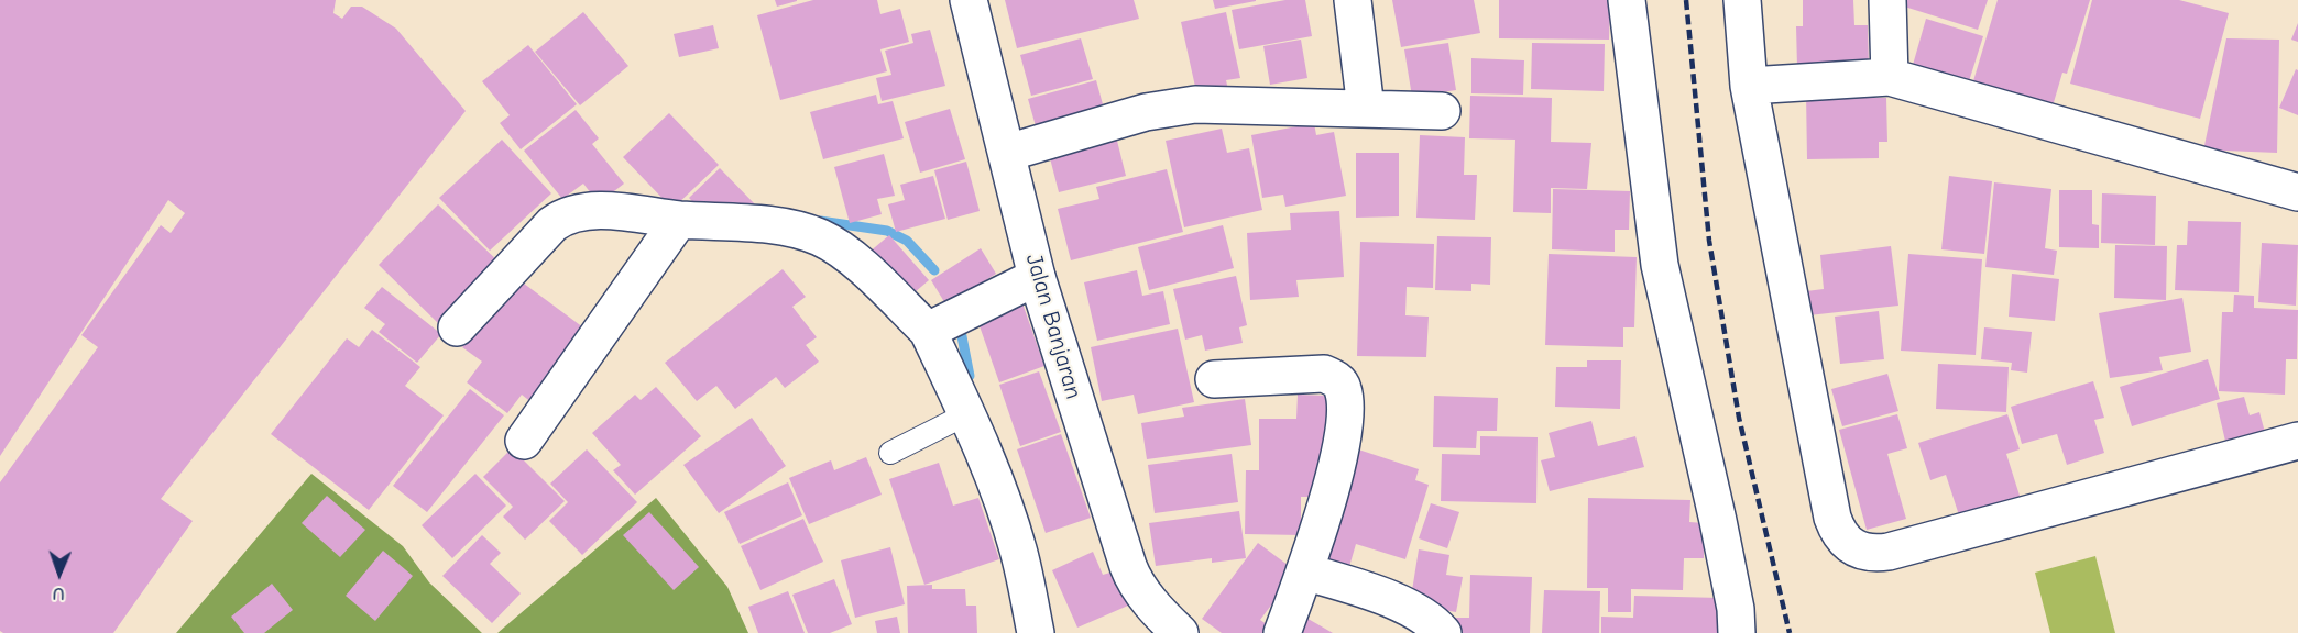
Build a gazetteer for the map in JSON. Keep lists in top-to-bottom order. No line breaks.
{"streets":{"street":["Jalan Banjaran"]},"north":"bottom"}
